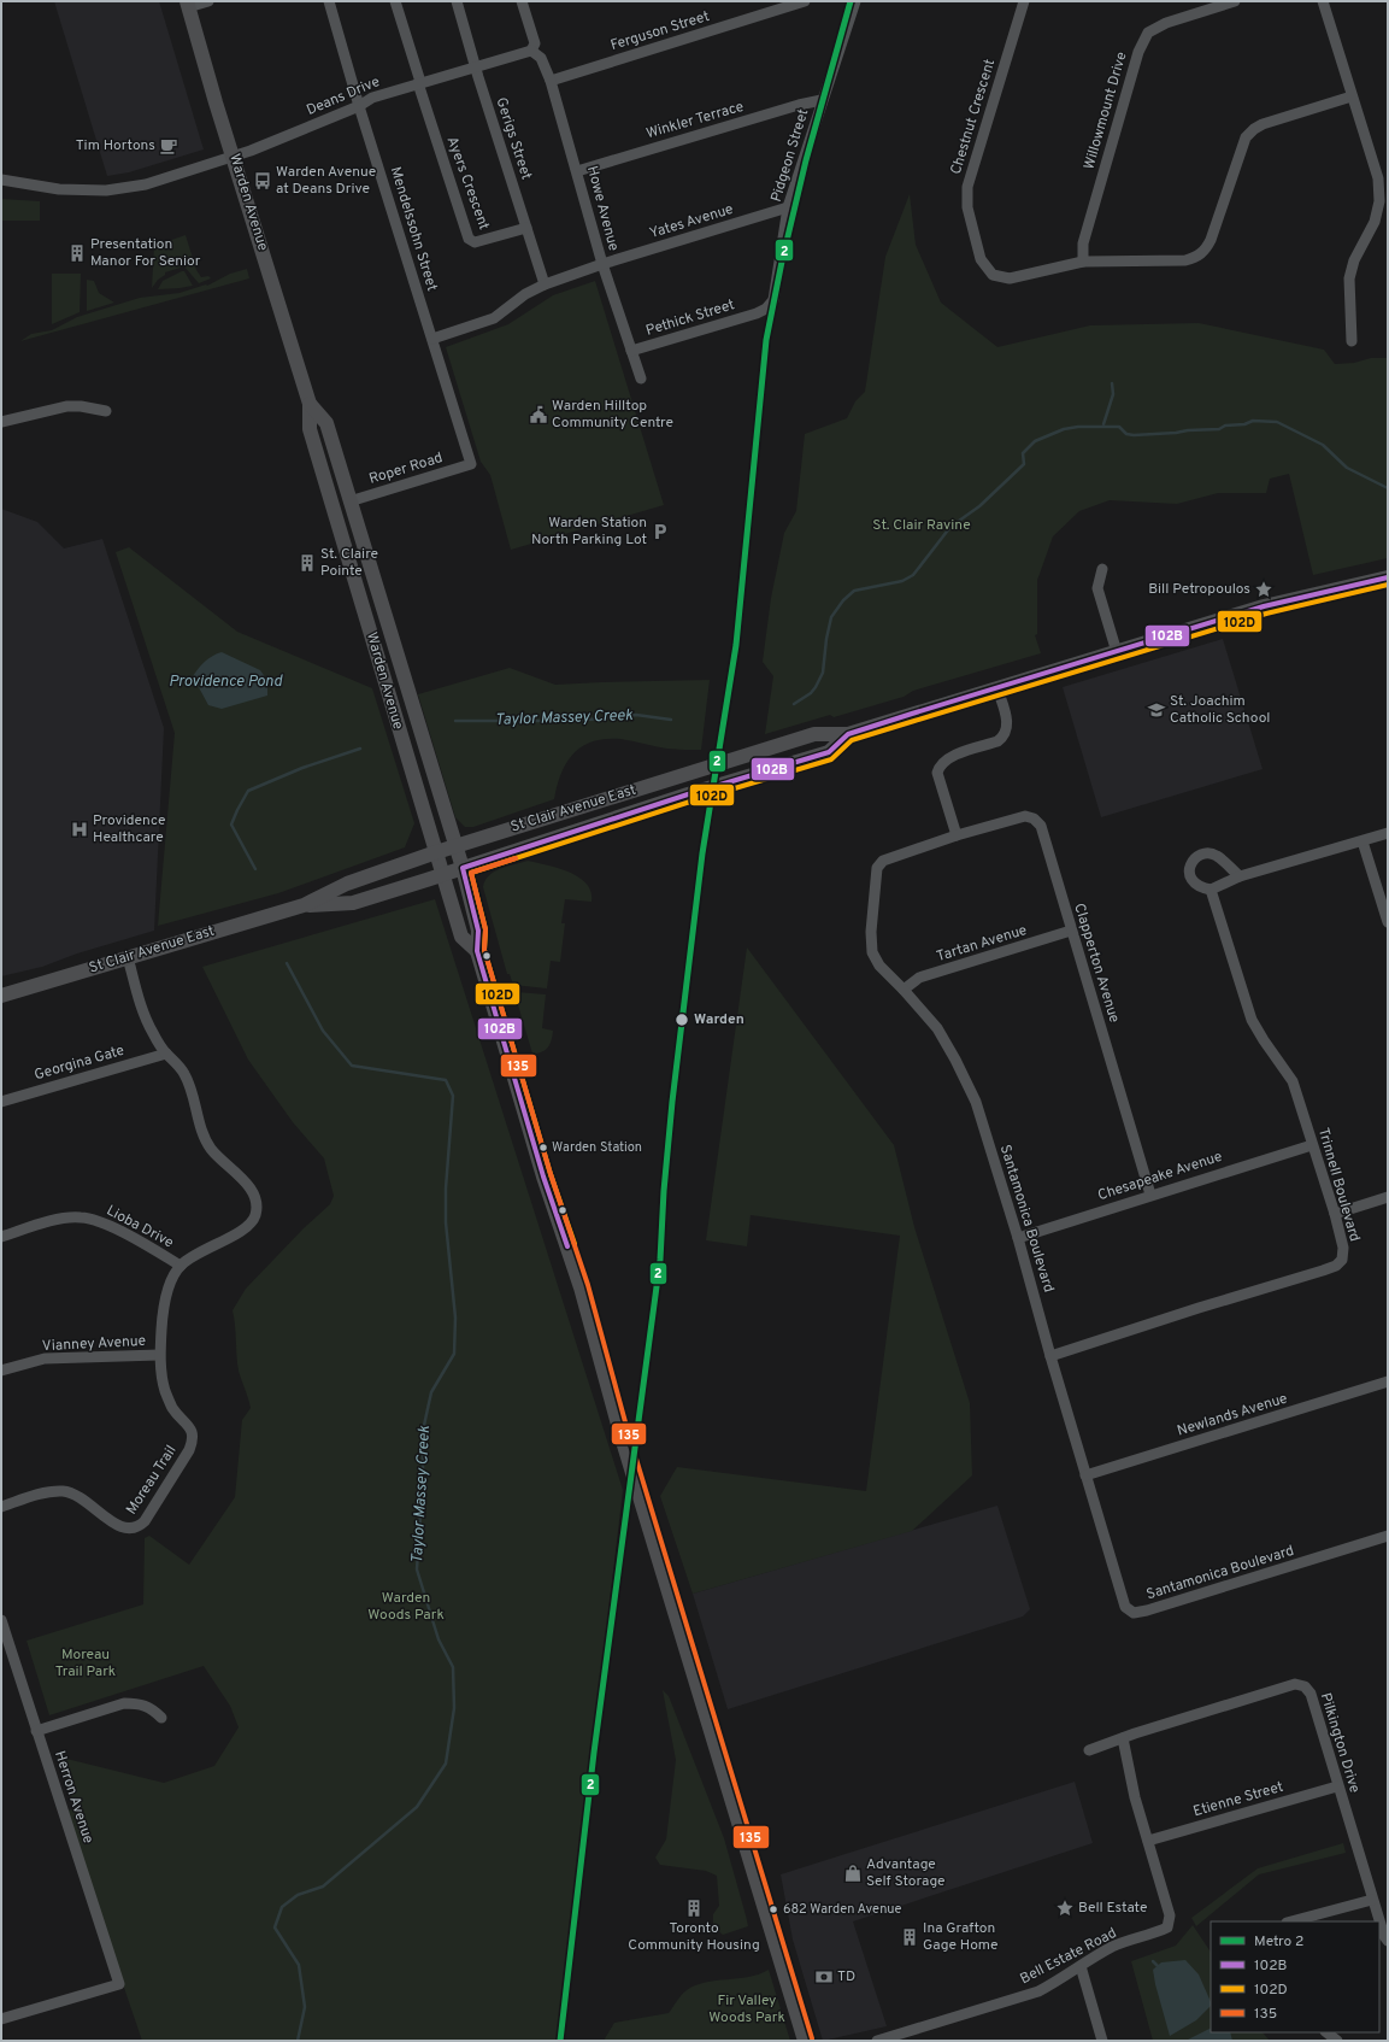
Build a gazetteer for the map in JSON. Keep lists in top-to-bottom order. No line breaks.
{"streets":{"main road":["Warden Avenue","St Clair Avenue East"],"street":["Ferguson Street","Deans Drive","Willowmount Drive","Chestnut Crescent","Winkler Terrace","Gerigs Street","Pidgeon Street","Ayers Crescent","Howe Avenue","Yates Avenue","Mendelssohn Street","Pethick Street","Roper Road","Tartan Avenue","Clapperton Avenue","Georgina Gate","Chesapeake Avenue","Trinnell Boulevard","Santamonica Boulevard","Lioba Drive","Vianney Avenue","Newlands Avenue","Moreau Trail","Pilkington Drive","Herron Avenue","Etienne Street","Bell Estate Road"]},"crossings":[["Ferguson Street","Howe Avenue"],["Deans Drive","Gerigs Street"],["Deans Drive","Ayers Crescent"],["Deans Drive","Warden Avenue"],["Deans Drive","Howe Avenue"],["Deans Drive","Mendelssohn Street"],["Willowmount Drive","Chestnut Crescent"],["Winkler Terrace","Pidgeon Street"],["Winkler Terrace","Howe Avenue"],["Gerigs Street","Ayers Crescent"],["Gerigs Street","Yates Avenue"],["Pidgeon Street","Yates Avenue"],["Pidgeon Street","Pethick Street"],["Warden Avenue","Roper Road"],["Warden Avenue","St Clair Avenue East"],["Howe Avenue","Yates Avenue"],["Howe Avenue","Pethick Street"],["Yates Avenue","Mendelssohn Street"],["Mendelssohn Street","Roper Road"],["St Clair Avenue East","Moreau Trail"],["Tartan Avenue","Clapperton Avenue"],["Tartan Avenue","Santamonica Boulevard"],["Clapperton Avenue","Chesapeake Avenue"],["Clapperton Avenue","Santamonica Boulevard"],["Georgina Gate","Moreau Trail"],["Chesapeake Avenue","Trinnell Boulevard"],["Chesapeake Avenue","Santamonica Boulevard"],["Trinnell Boulevard","Santamonica Boulevard"],["Santamonica Boulevard","Newlands Avenue"],["Lioba Drive","Moreau Trail"],["Vianney Avenue","Moreau Trail"],["Pilkington Drive","Etienne Street"],["Pilkington Drive","Bell Estate Road"],["Etienne Street","Bell Estate Road"]],"water":["Providence Pond","Taylor Massey Creek"],"parks":["St. Clair Ravine","Warden Woods Park","Moreau Trail Park","Fir Valley Woods Park"],"places":{"cafe":["Tim Hortons"],"bus stop":["Warden Avenue at Deans Drive"],"building":["Presentation Manor For Senior","St. Claire Pointe","Toronto Community Housing","Ina Grafton Gage Home"],"public building":["Warden Hilltop Community Centre"],"parking":["Warden Station North Parking Lot"],"place":["Bill Petropoulos","Bell Estate"],"school or university":["St. Joachim Catholic School"],"hospital":["Providence Healthcare"],"other":["Warden","Warden Station","682 Warden Avenue"],"shop":["Advantage Self Storage"],"bank":["TD"]},"lines":["metro line 2","transit line 102B","transit line 102D","transit line 135"],"legend":["Metro 2","102B","102D","135"]}
